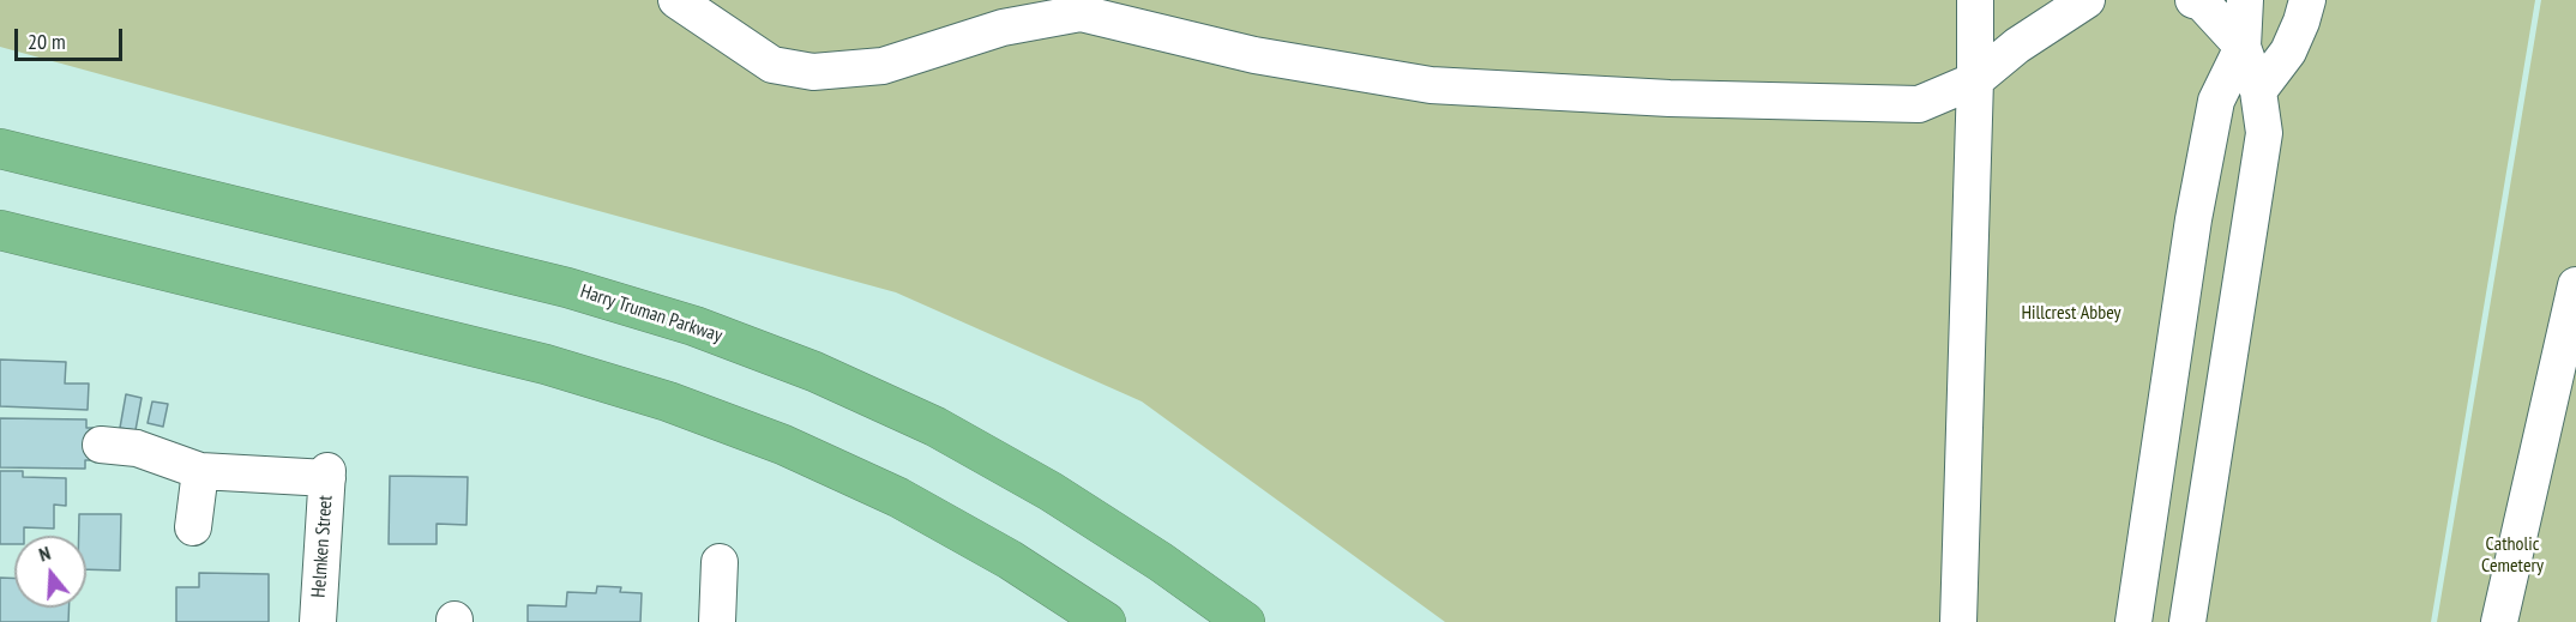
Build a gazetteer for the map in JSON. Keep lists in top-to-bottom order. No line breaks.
{"streets":{"highway":["Harry Truman Parkway"],"street":["Helmken Street"]},"parks":["Hillcrest Abbey","Catholic Cemetery"],"scale_bar":"20 m","north":"top"}
